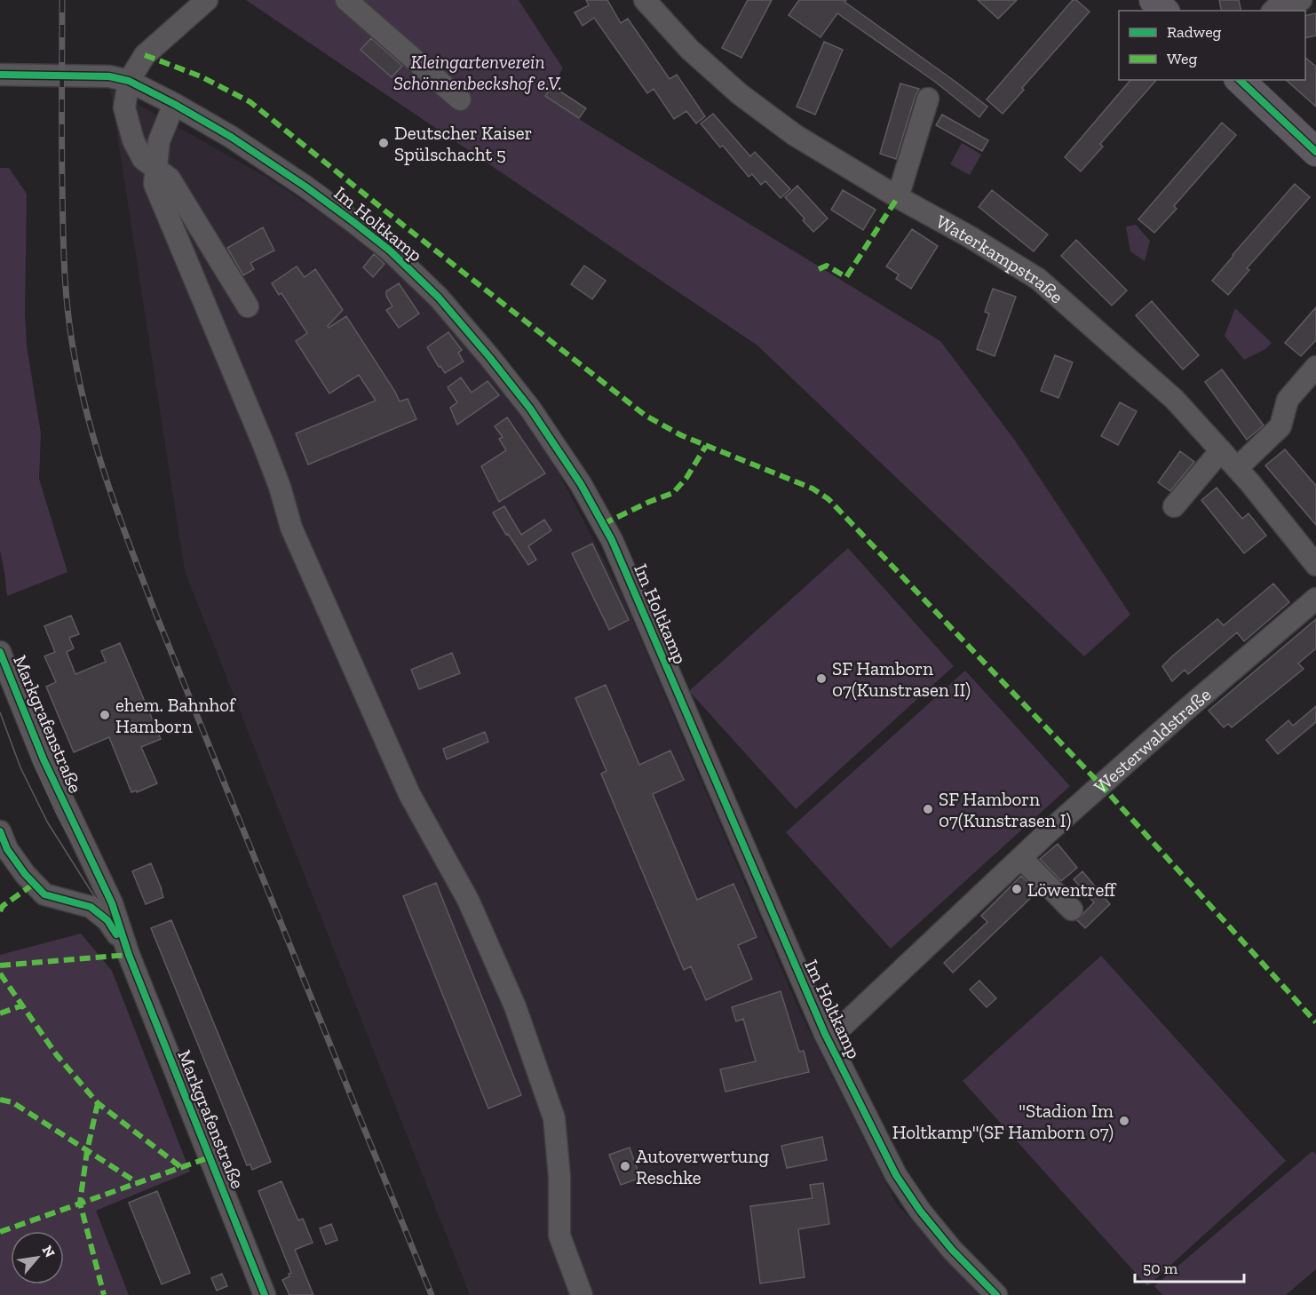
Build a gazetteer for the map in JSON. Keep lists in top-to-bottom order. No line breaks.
{"streets":{"street":["Im Holtkamp","Waterkampstraße","Markgrafenstraße","Westerwaldstraße"]},"crossings":[["Im Holtkamp","Westerwaldstraße"]],"parks":["Kleingartenverein Schönnenbeckshof e.V."],"places":["Deutscher Kaiser Spülschacht 5","SF Hamborn 07(Kunstrasen II)","ehem. Bahnhof Hamborn","SF Hamborn 07(Kunstrasen I)","Löwentreff","\"Stadion Im Holtkamp\"(SF Hamborn 07)","Autoverwertung Reschke"],"legend":["Radweg","Weg"],"scale_bar":"50 m","north":"top right"}
